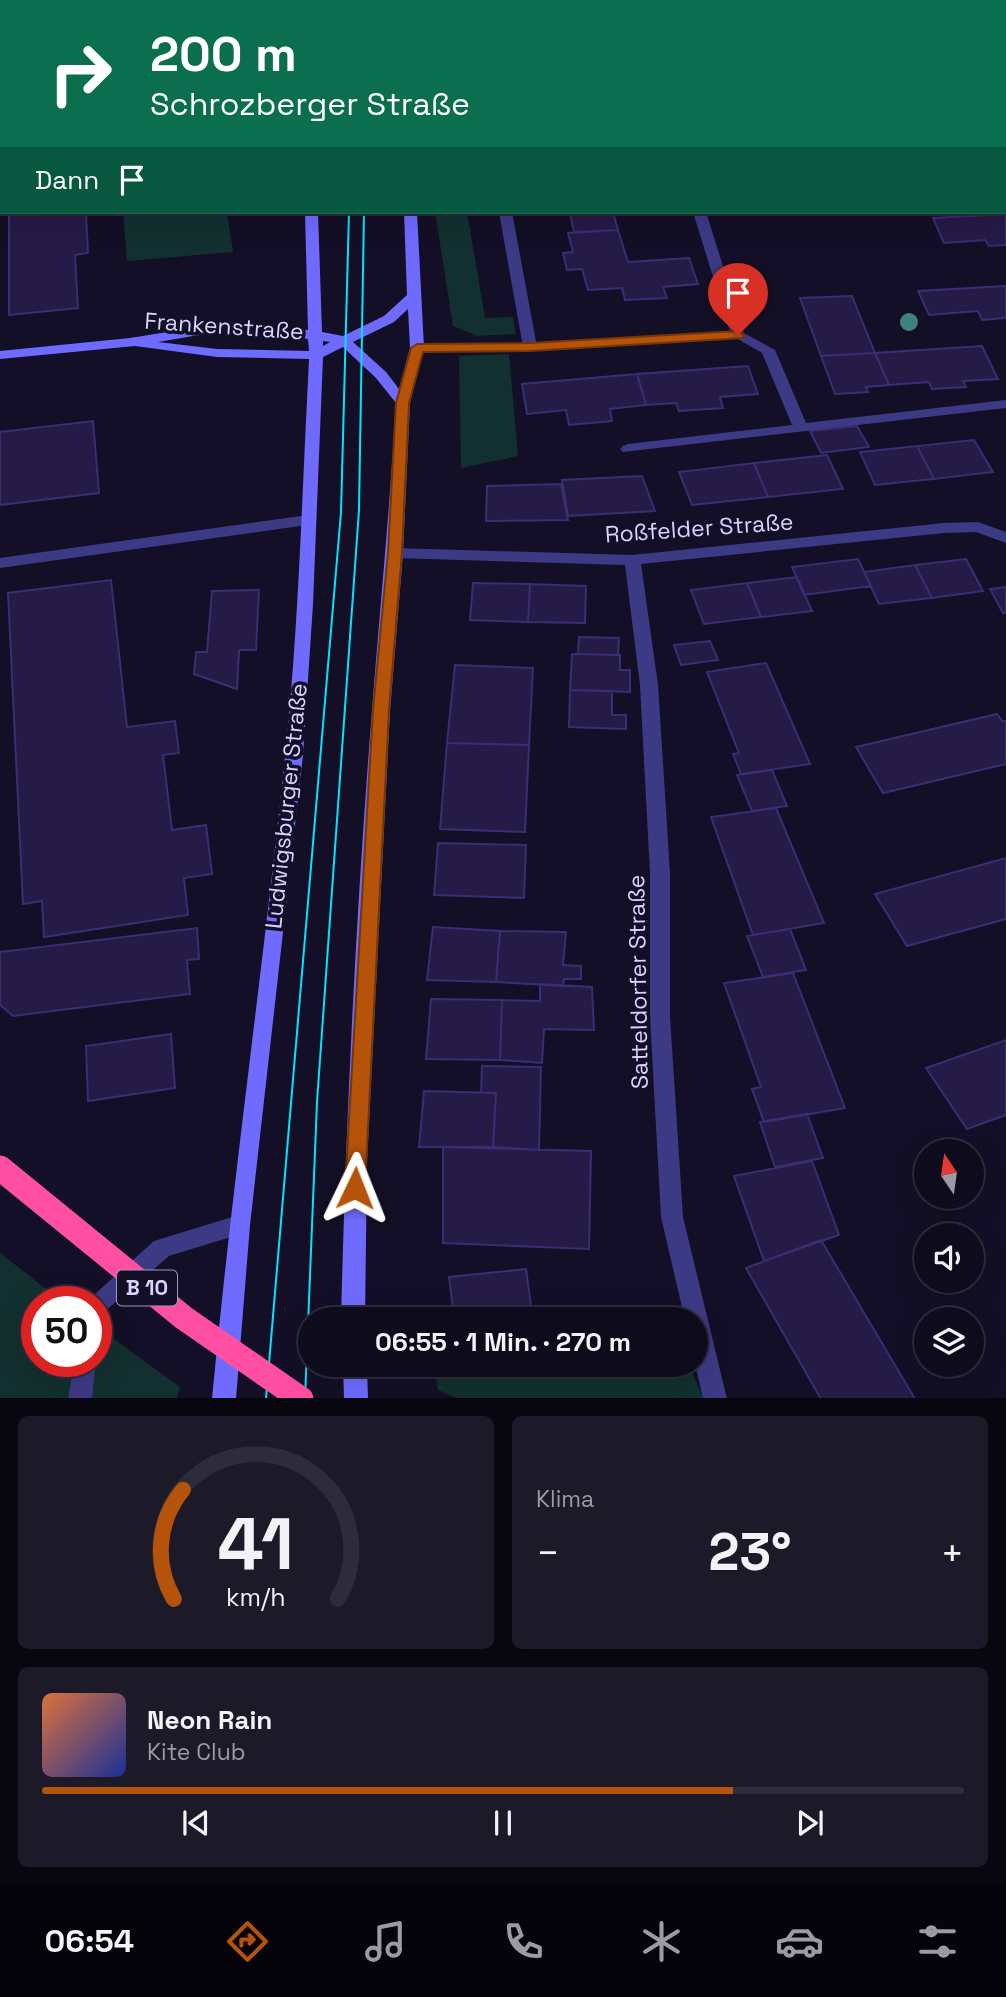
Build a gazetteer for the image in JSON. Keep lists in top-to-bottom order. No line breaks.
{"streets":{"highway":["B 10"],"main road":["Frankenstraße","Ludwigsburger Straße"],"street":["Roßfelder Straße","Satteldorfer Straße"]},"crossings":[["Frankenstraße","Ludwigsburger Straße"],["Roßfelder Straße","Satteldorfer Straße"]],"north":"top","page":{"turn":["200 m","Schrozberger Straße"],"then":"Dann","limit":"50","trip":"06:55 · 1 Min. · 270 m","tile":"Klima","heat":["−","23°","+"],"song":["Neon Rain","Kite Club"],"tabs":"06:54","gauge":["41","km/h"]}}
